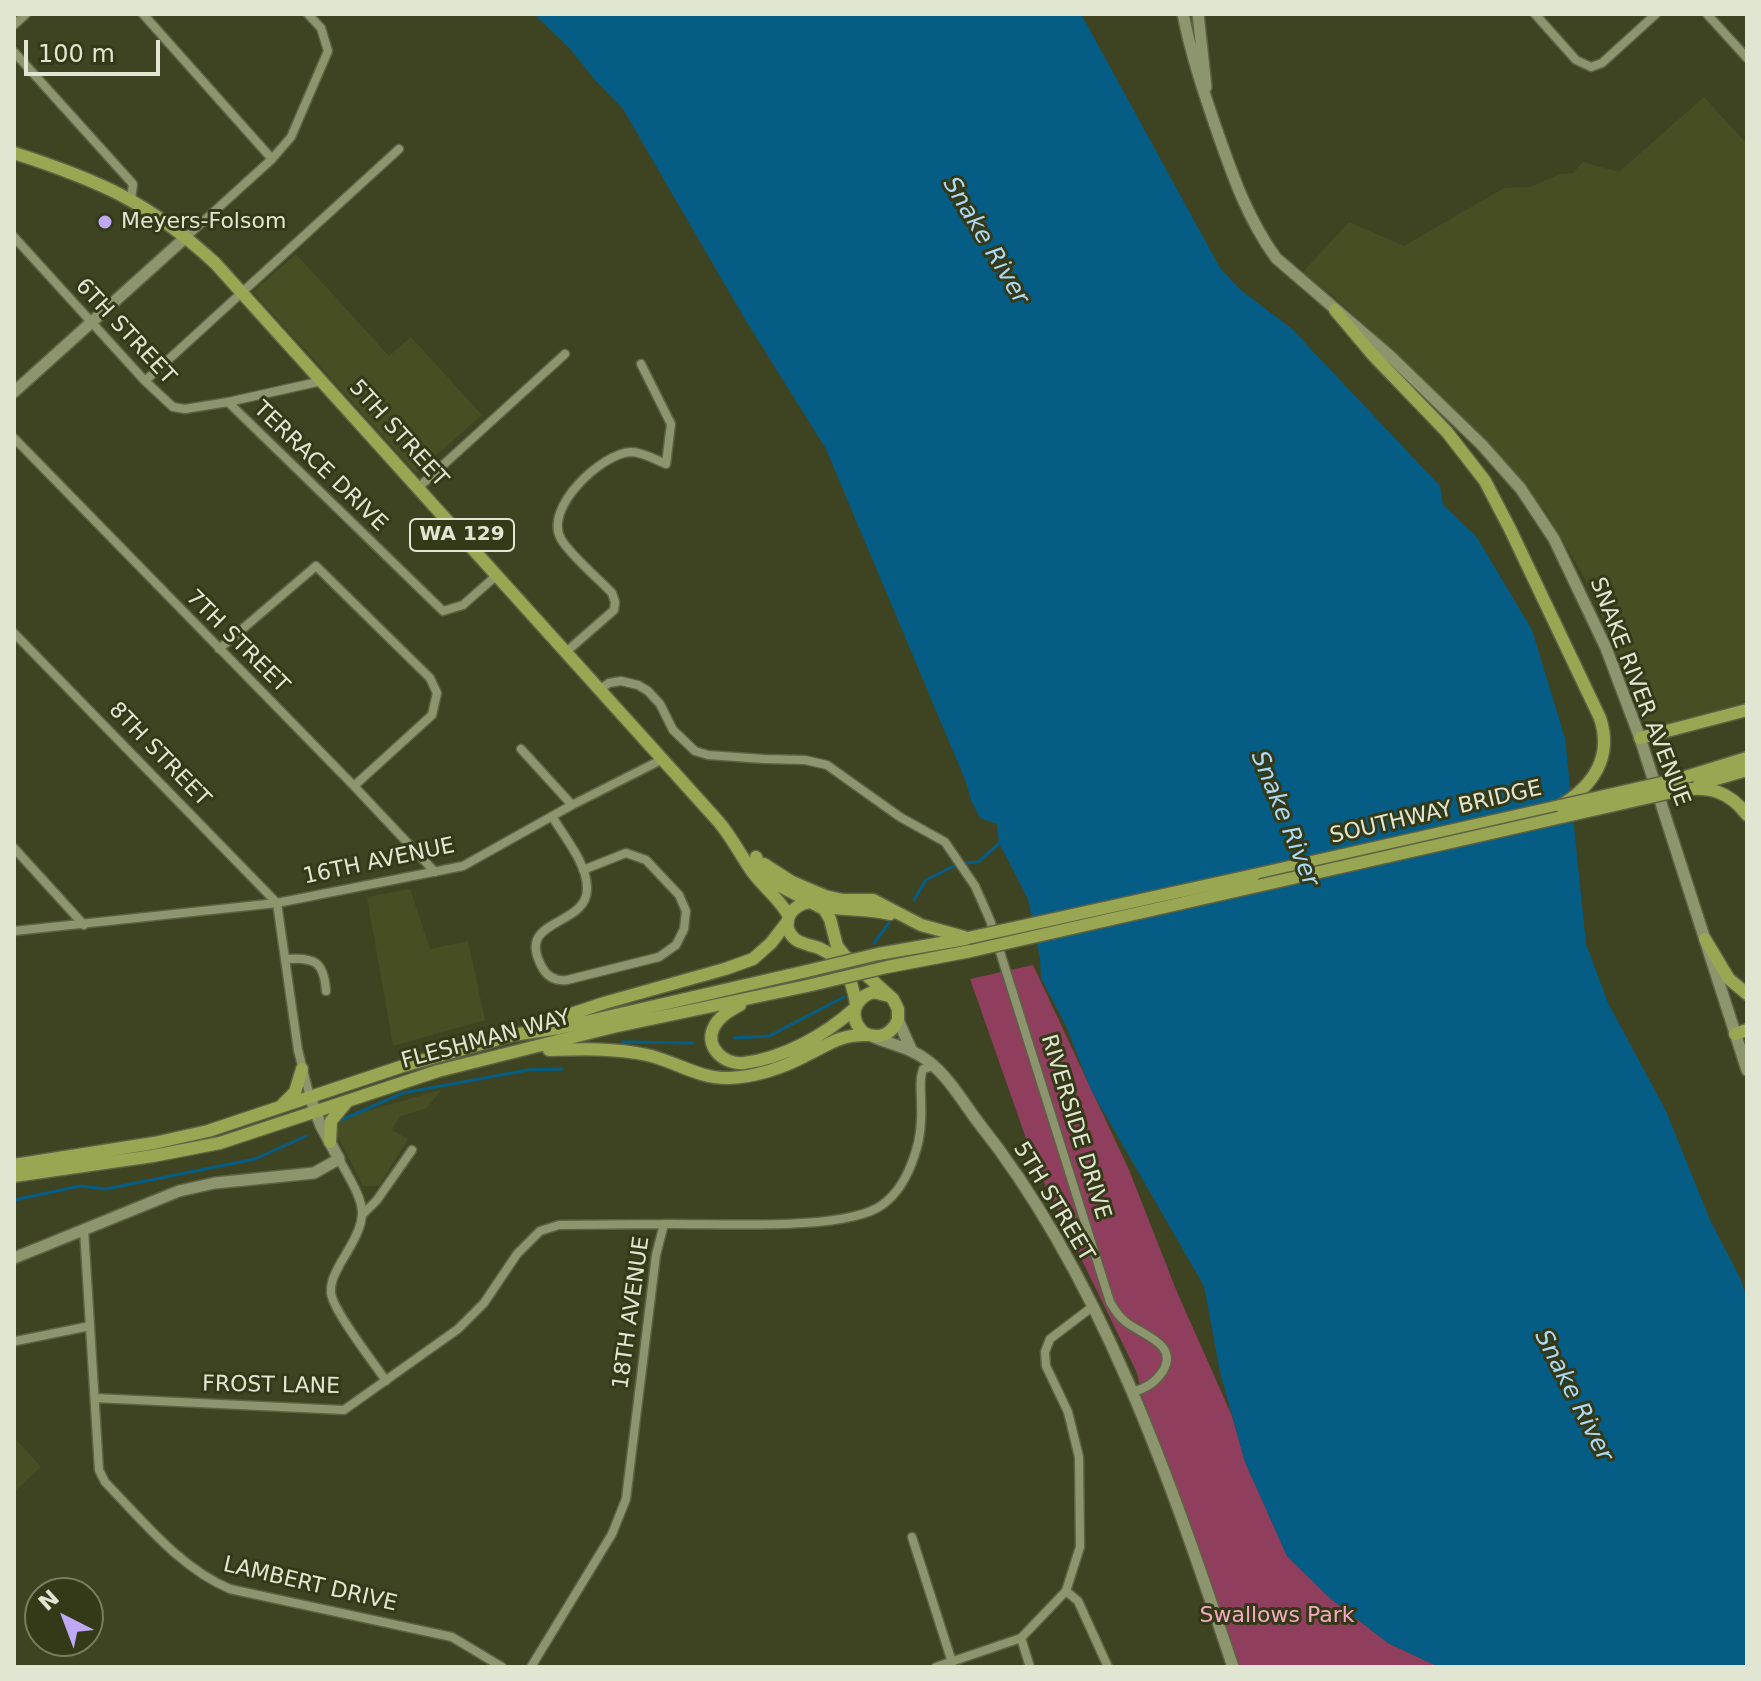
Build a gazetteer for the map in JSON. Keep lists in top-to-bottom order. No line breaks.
{"streets":{"main road":["5TH STREET","WA 129","SNAKE RIVER AVENUE","SOUTHWAY BRIDGE","FLESHMAN WAY"],"street":["6TH STREET","TERRACE DRIVE","7TH STREET","8TH STREET","16TH AVENUE","RIVERSIDE DRIVE","18TH AVENUE","FROST LANE","LAMBERT DRIVE"]},"crossings":[["6TH STREET","5TH STREET"],["6TH STREET","TERRACE DRIVE"],["5TH STREET","TERRACE DRIVE"],["5TH STREET","WA 129"],["5TH STREET","16TH AVENUE"],["5TH STREET","RIVERSIDE DRIVE"],["5TH STREET","18TH AVENUE"],["7TH STREET","16TH AVENUE"],["8TH STREET","16TH AVENUE"],["SOUTHWAY BRIDGE","FLESHMAN WAY"],["16TH AVENUE","FLESHMAN WAY"],["18TH AVENUE","FROST LANE"],["FROST LANE","LAMBERT DRIVE"]],"water":["Snake River"],"parks":["Swallows Park"],"places":["Meyers-Folsom"],"scale_bar":"100 m","north":"top left"}
